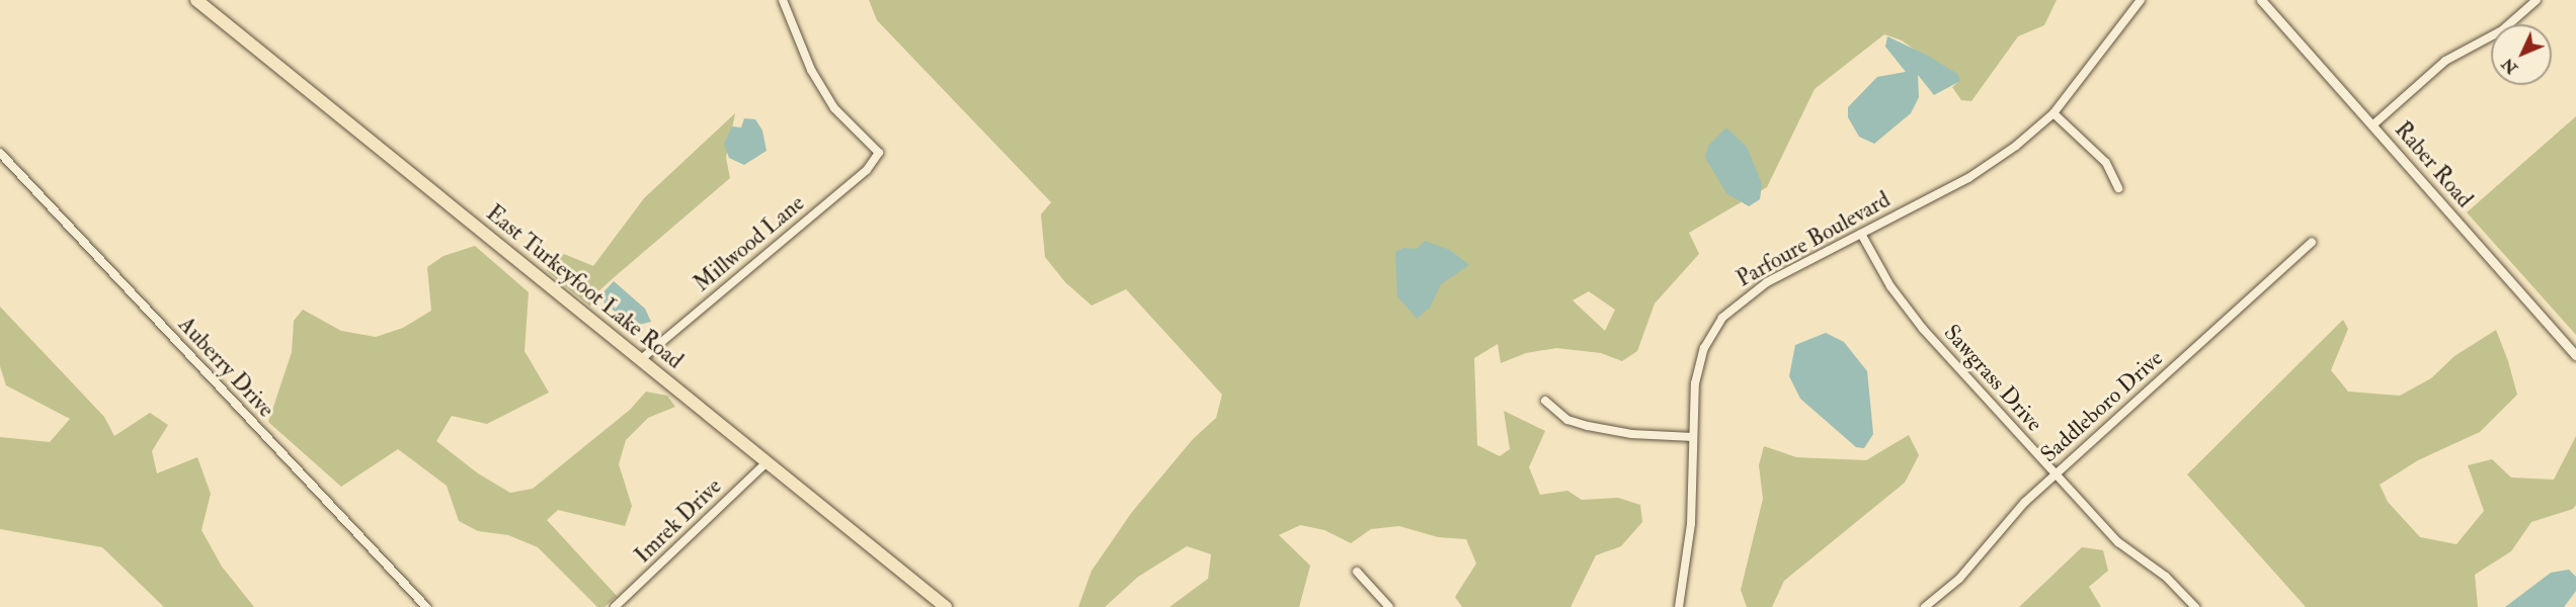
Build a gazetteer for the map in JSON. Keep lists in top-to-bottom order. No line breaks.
{"streets":{"main road":["East Turkeyfoot Lake Road"],"street":["Raber Road","Parfoure Boulevard","Millwood Lane","Auberry Drive","Sawgrass Drive","Saddleboro Drive","Imrek Drive"]},"crossings":[["Parfoure Boulevard","Sawgrass Drive"],["Millwood Lane","East Turkeyfoot Lake Road"],["East Turkeyfoot Lake Road","Imrek Drive"],["Sawgrass Drive","Saddleboro Drive"]],"north":"bottom left"}
